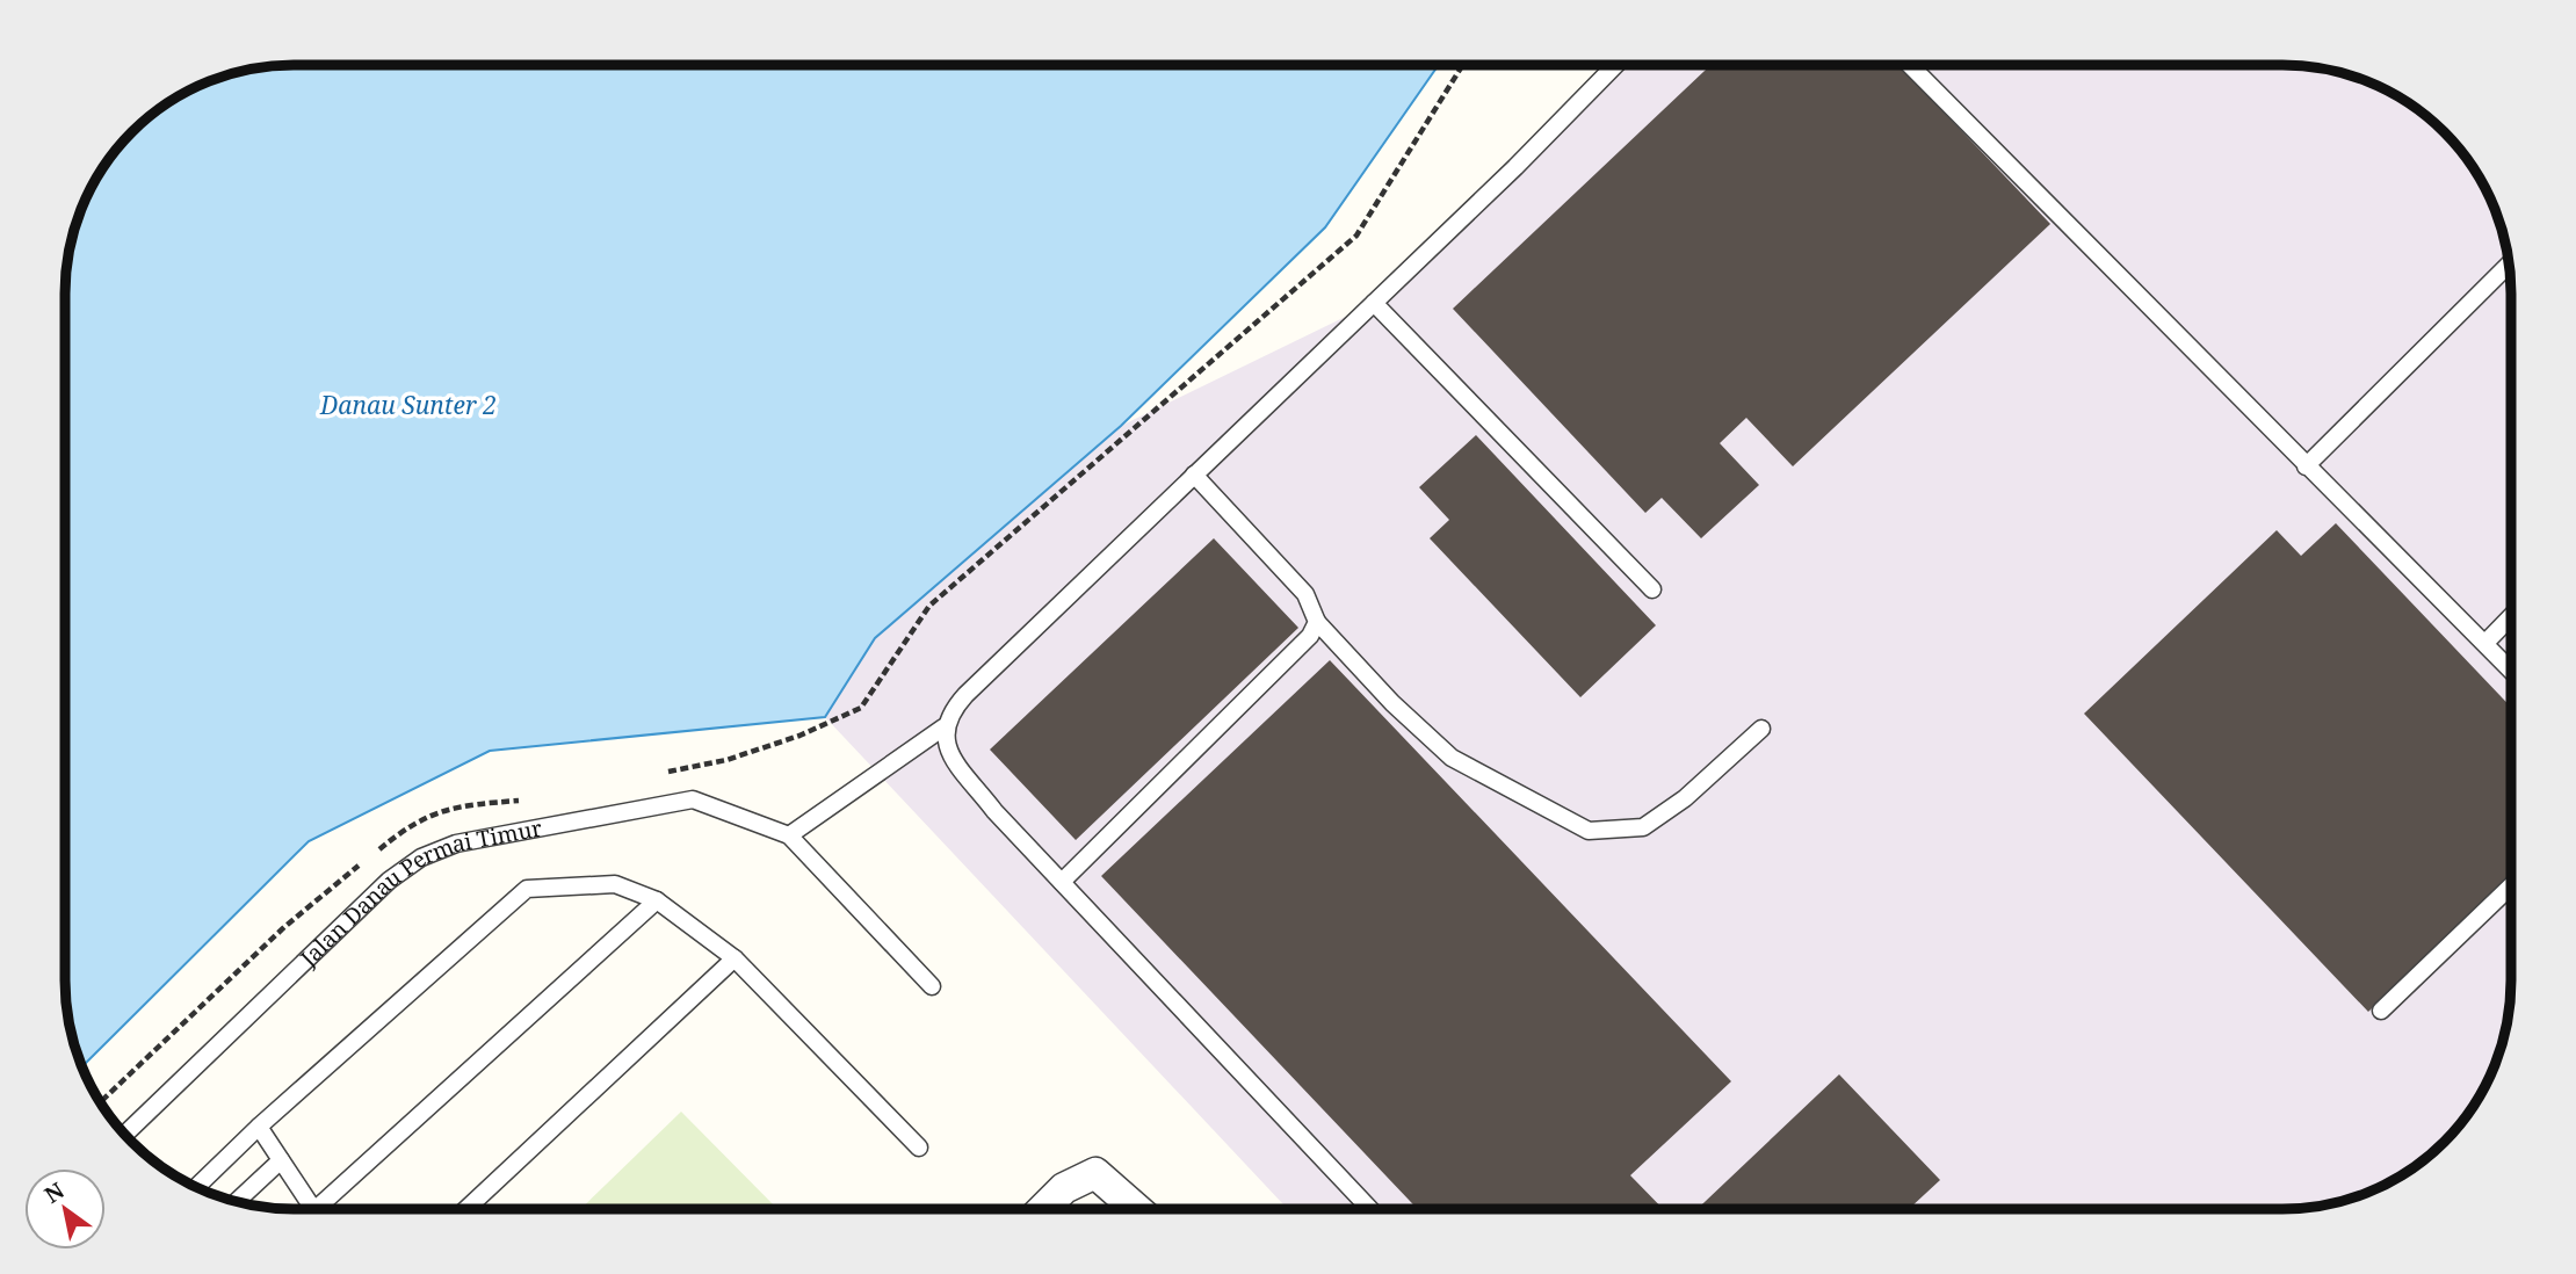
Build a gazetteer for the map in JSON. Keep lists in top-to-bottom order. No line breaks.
{"streets":{"lane":["Jalan Danau Permai Timur"]},"water":["Danau Sunter 2"],"north":"top left"}
